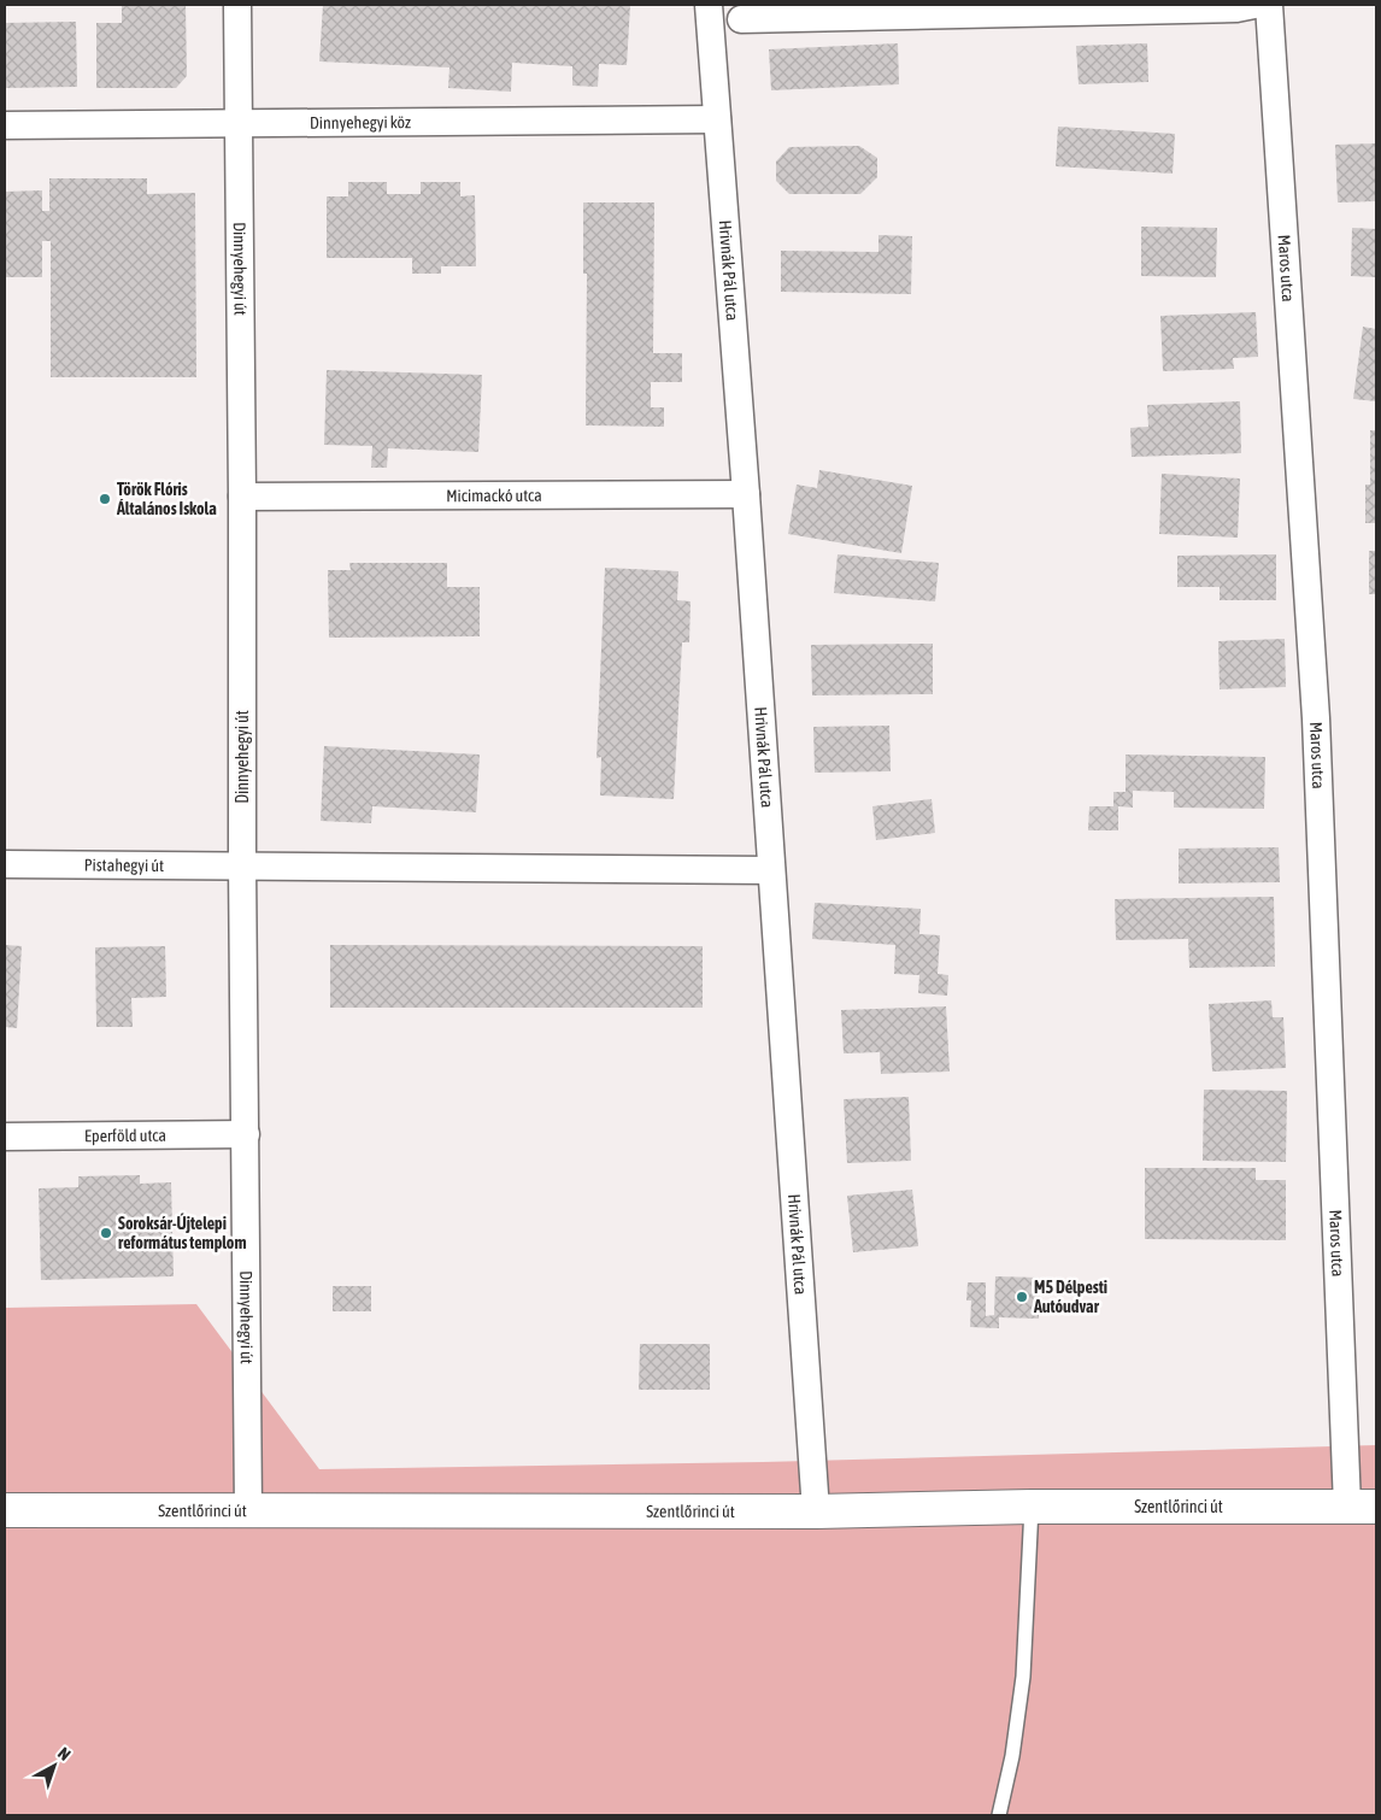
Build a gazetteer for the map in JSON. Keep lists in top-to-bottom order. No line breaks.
{"streets":{"main road":["Szentlőrinci út"],"street":["Dinnyehegyi köz","Maros utca","Dinnyehegyi út","Hrivnák Pál utca","Micimackó utca","Pistahegyi út","Eperföld utca"]},"crossings":[["Dinnyehegyi köz","Dinnyehegyi út"],["Dinnyehegyi köz","Hrivnák Pál utca"],["Maros utca","Szentlőrinci út"],["Dinnyehegyi út","Micimackó utca"],["Dinnyehegyi út","Pistahegyi út"],["Dinnyehegyi út","Eperföld utca"],["Dinnyehegyi út","Szentlőrinci út"],["Hrivnák Pál utca","Micimackó utca"],["Hrivnák Pál utca","Pistahegyi út"],["Hrivnák Pál utca","Szentlőrinci út"]],"places":["Török Flóris Általános Iskola","Soroksár-Újtelepi református templom","M5 Délpesti Autóudvar"],"north":"top right"}
